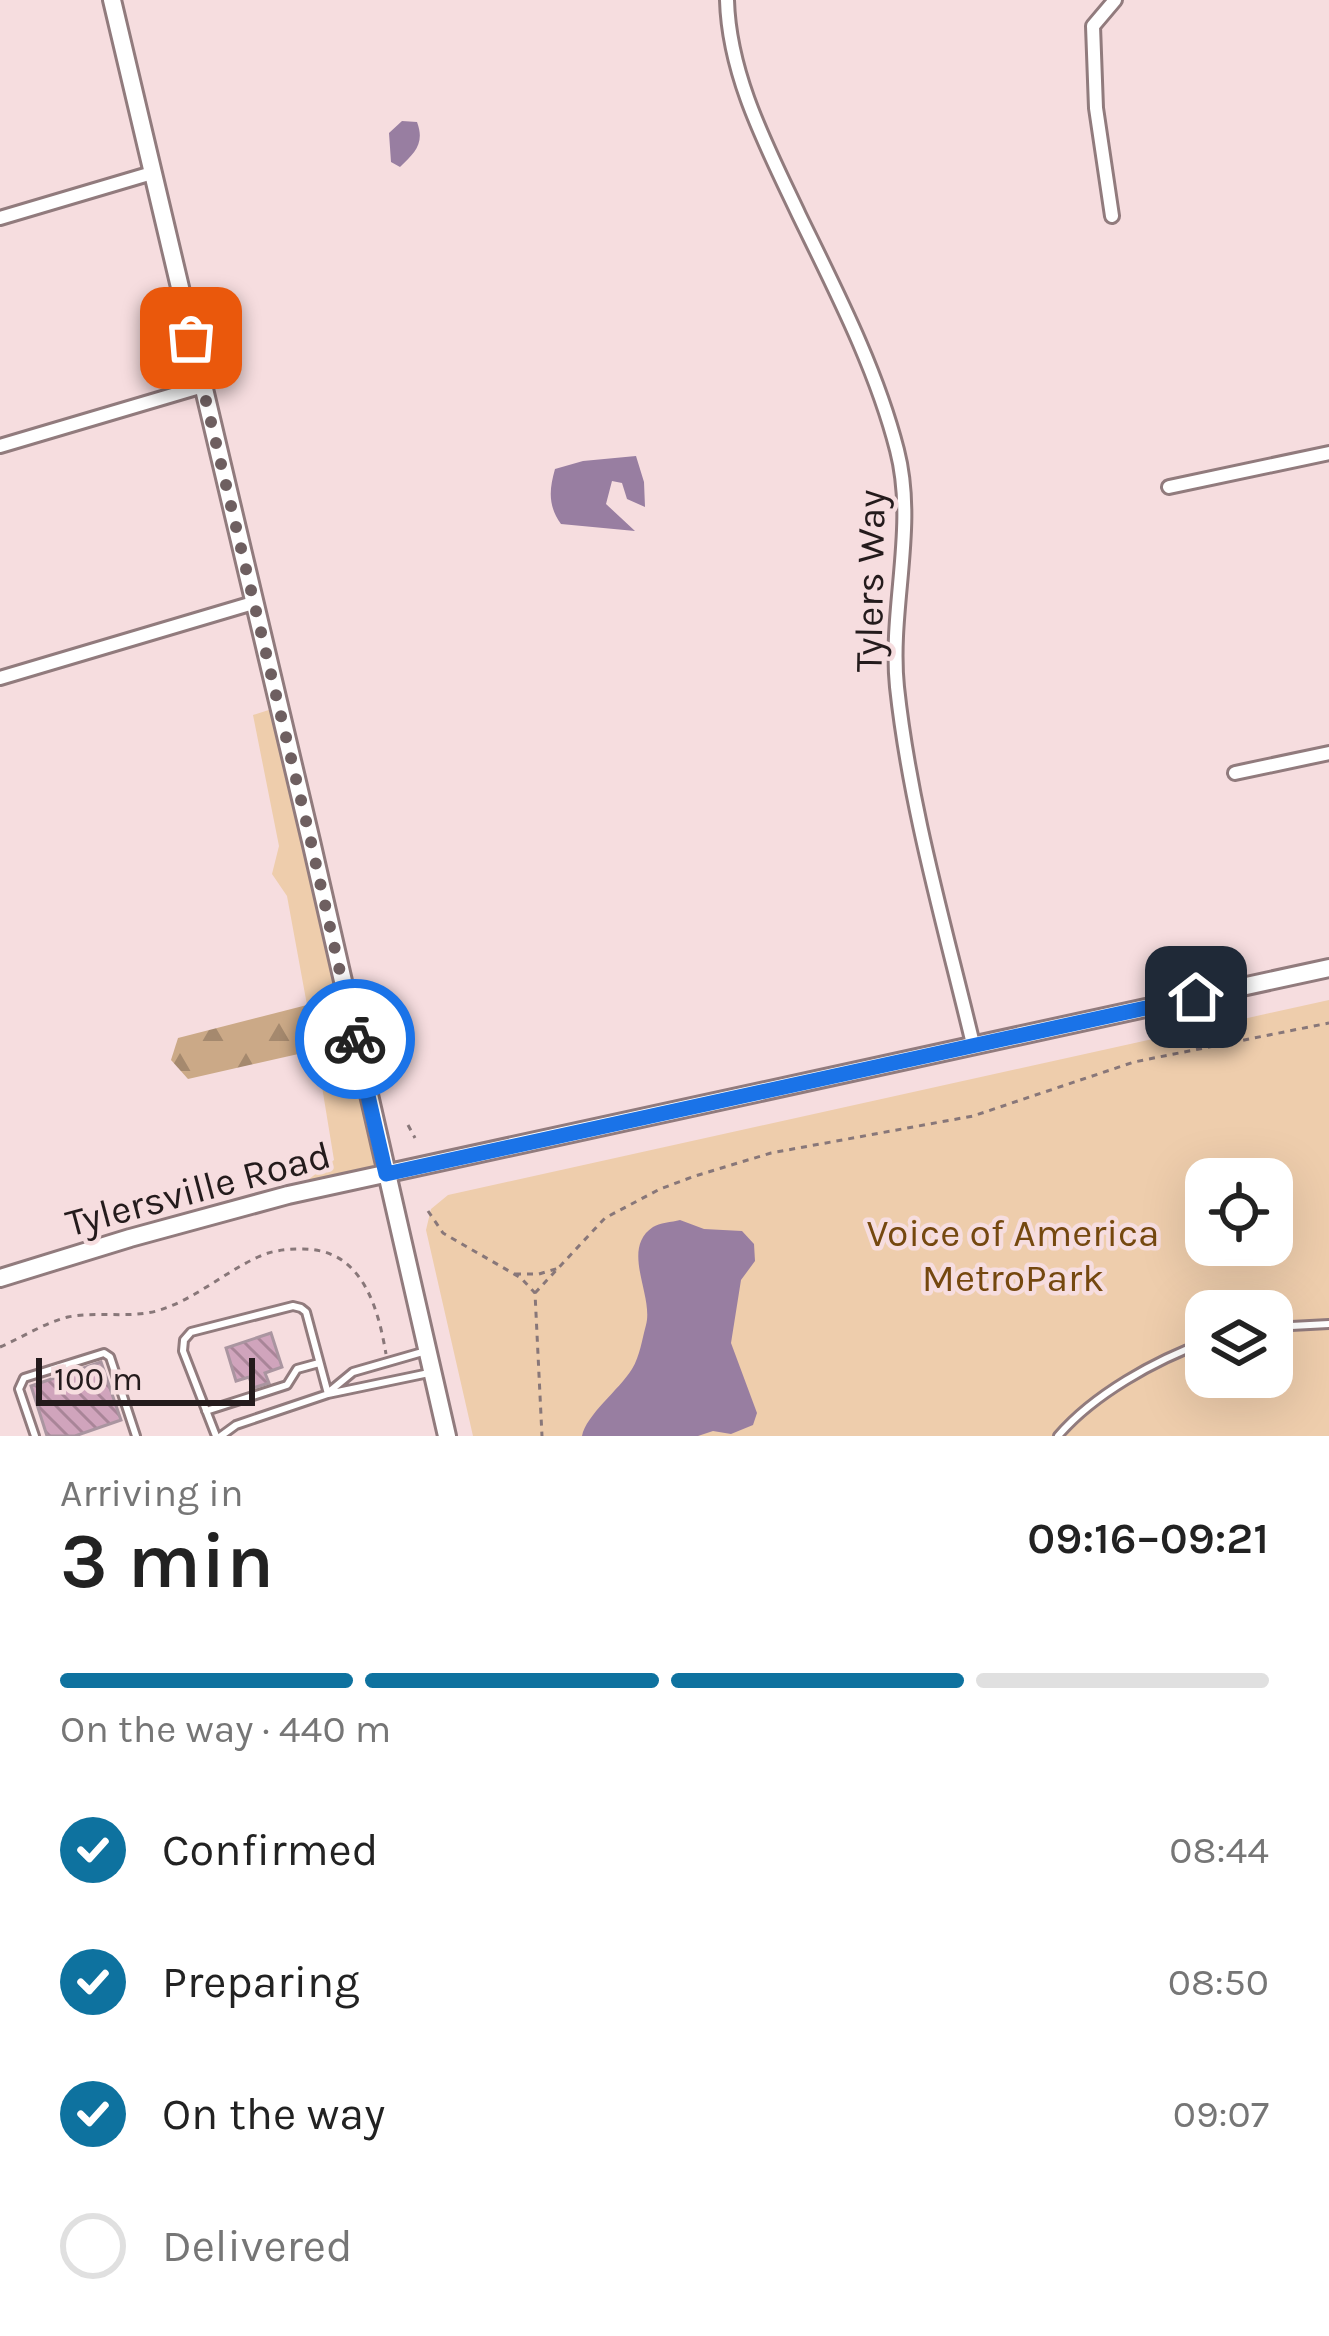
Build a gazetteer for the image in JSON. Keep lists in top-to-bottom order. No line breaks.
{"streets":{"main road":["Tylersville Road"],"street":["Tylers Way"]},"crossings":[["Tylers Way","Tylersville Road"]],"parks":["Voice of America MetroPark"],"scale_bar":"100 m","page":{"scale":"100 m","heading":["3 min","Arriving in","09:16–09:21"],"bar":"On the way · 440 m","list":[["Confirmed","08:44"],["Preparing","08:50"],["On the way","09:07"],"Delivered"]}}
